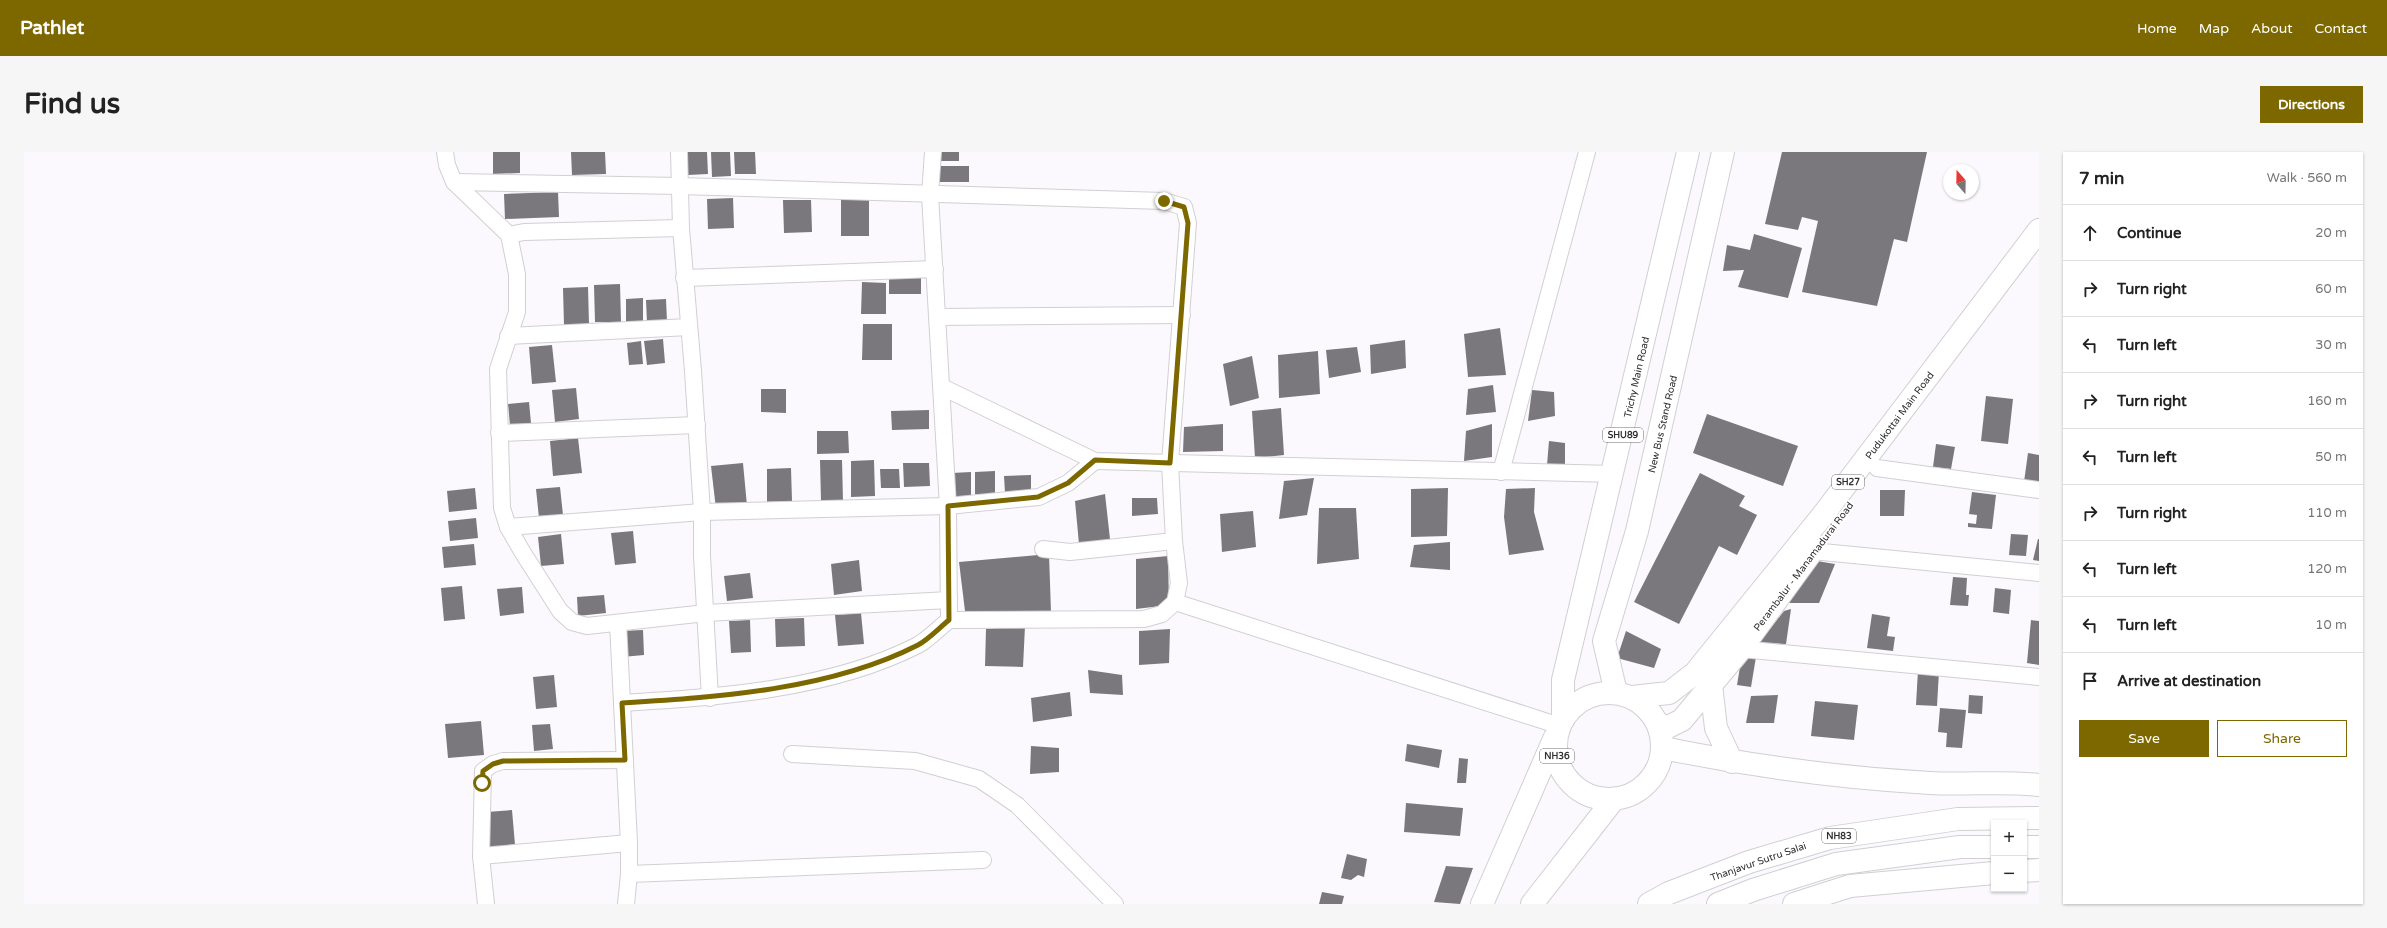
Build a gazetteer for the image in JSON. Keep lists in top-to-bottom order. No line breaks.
{"streets":{"main road":["Trichy Main Road","Pudukottai Main Road","New Bus Stand Road","SHU89","SH27","Perambalur - Manamadurai Road","NH36","NH83","Thanjavur Sutru Salai"]},"crossings":[["Trichy Main Road","Pudukottai Main Road"],["Trichy Main Road","New Bus Stand Road"],["Trichy Main Road","Perambalur - Manamadurai Road"],["Trichy Main Road","NH36"],["Pudukottai Main Road","New Bus Stand Road"],["Pudukottai Main Road","Perambalur - Manamadurai Road"],["Pudukottai Main Road","NH36"],["New Bus Stand Road","Perambalur - Manamadurai Road"],["New Bus Stand Road","NH36"],["Perambalur - Manamadurai Road","NH36"]],"north":"top","page":{"header":"Pathlet","nav":["Home","Map","About","Contact"],"buttons":["Directions",["Save","Share"]],"title":"Find us","heading":["7 min","Walk · 560 m"],"list":[["Continue","20 m"],["Turn right","60 m"],["Turn left","30 m"],["Turn right","160 m"],["Turn left","50 m"],["Turn right","110 m"],["Turn left","120 m"],["Turn left","10 m"],"Arrive at destination"],"map_buttons":["+","−"]}}
